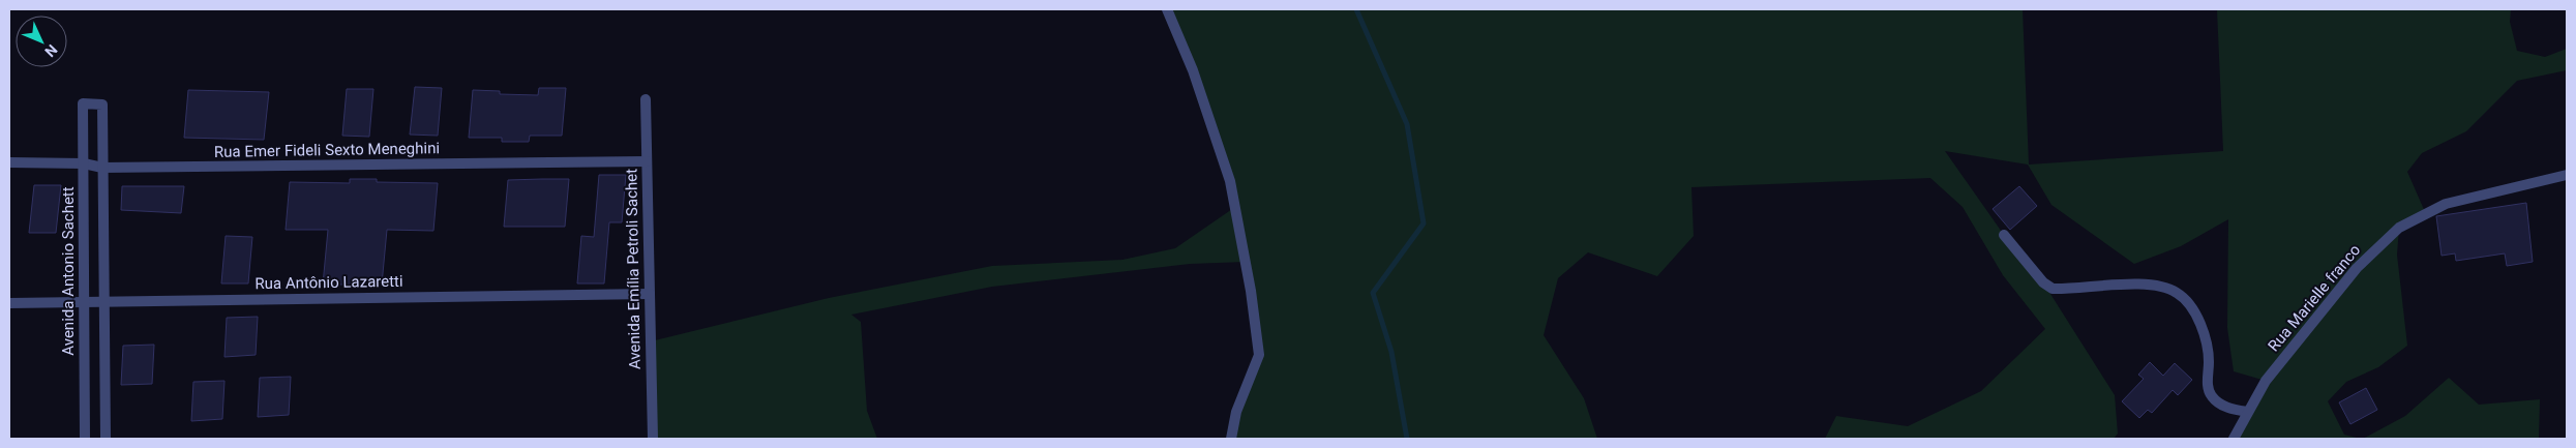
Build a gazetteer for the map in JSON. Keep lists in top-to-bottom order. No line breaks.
{"streets":{"street":["Rua Emer Fideli Sexto Meneghini","Avenida Emília Petroli Sachet","Avenida Antonio Sachett","Rua Antônio Lazaretti","Rua Marielle franco"]},"crossings":[["Rua Emer Fideli Sexto Meneghini","Avenida Emília Petroli Sachet"],["Rua Emer Fideli Sexto Meneghini","Avenida Antonio Sachett"],["Avenida Emília Petroli Sachet","Rua Antônio Lazaretti"],["Avenida Antonio Sachett","Rua Antônio Lazaretti"]],"north":"bottom right"}
